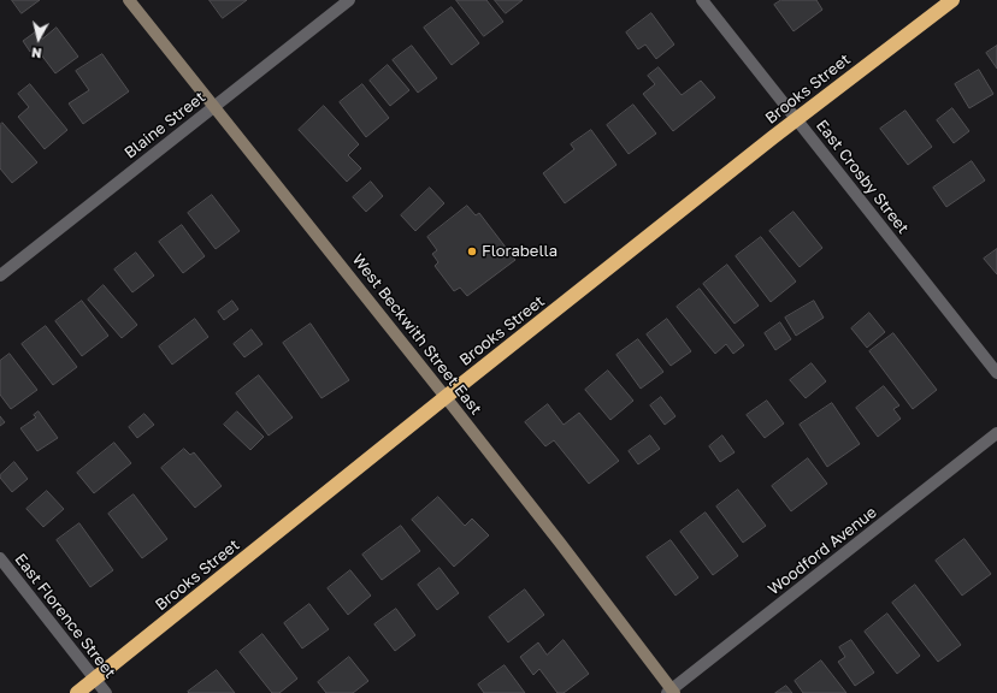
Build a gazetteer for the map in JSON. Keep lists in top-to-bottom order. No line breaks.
{"streets":{"highway":["Brooks Street"],"street":["Blaine Street","East Crosby Street","West Beckwith Street East","Woodford Avenue","East Florence Street"]},"crossings":[["Brooks Street","East Crosby Street"],["Brooks Street","West Beckwith Street East"],["Brooks Street","East Florence Street"],["Blaine Street","West Beckwith Street East"],["West Beckwith Street East","Woodford Avenue"]],"places":["Florabella"],"north":"bottom"}
